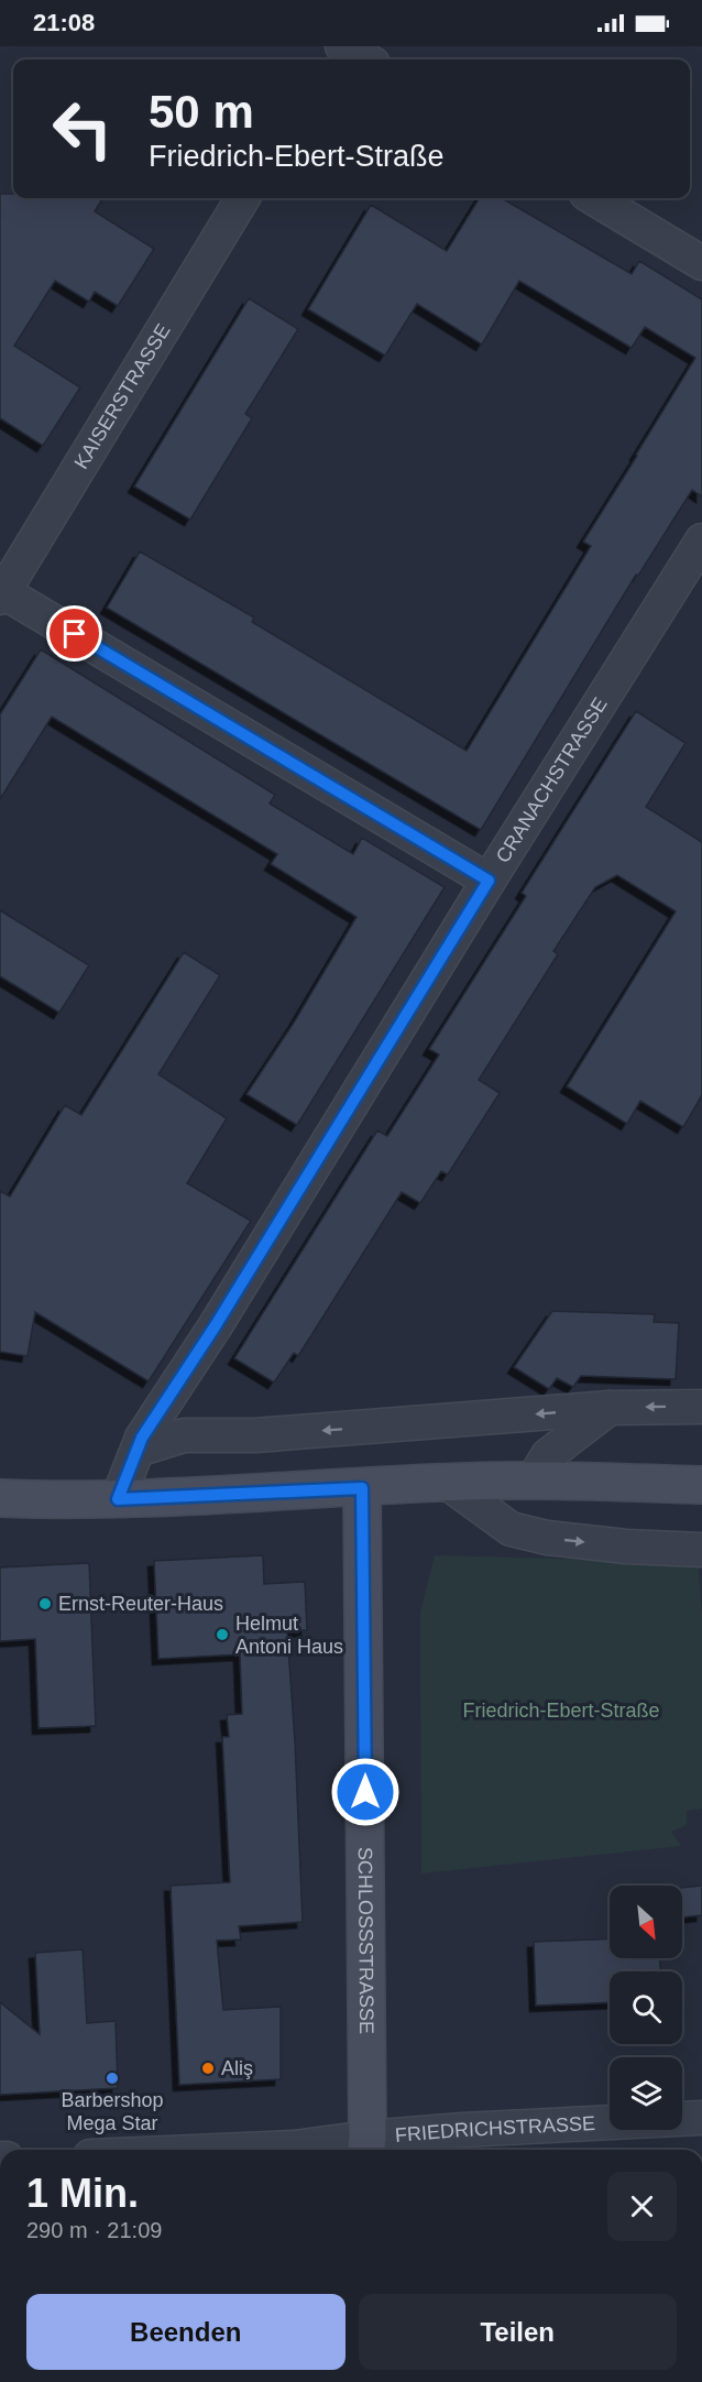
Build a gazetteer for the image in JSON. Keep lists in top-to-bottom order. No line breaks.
{"streets":{"main road":["SCHLOSSSTRASSE"],"street":["KAISERSTRASSE","CRANACHSTRASSE","FRIEDRICHSTRASSE"]},"crossings":[["SCHLOSSSTRASSE","FRIEDRICHSTRASSE"]],"parks":["Friedrich-Ebert-Straße"],"places":["Ernst-Reuter-Haus","Helmut Antoni Haus","Aliş","Barbershop Mega Star"],"north":"bottom right","page":{"status":"21:08","turn":["50 m","Friedrich-Ebert-Straße"],"heading":["1 Min.","290 m · 21:09"],"buttons":["Beenden","Teilen"]}}
